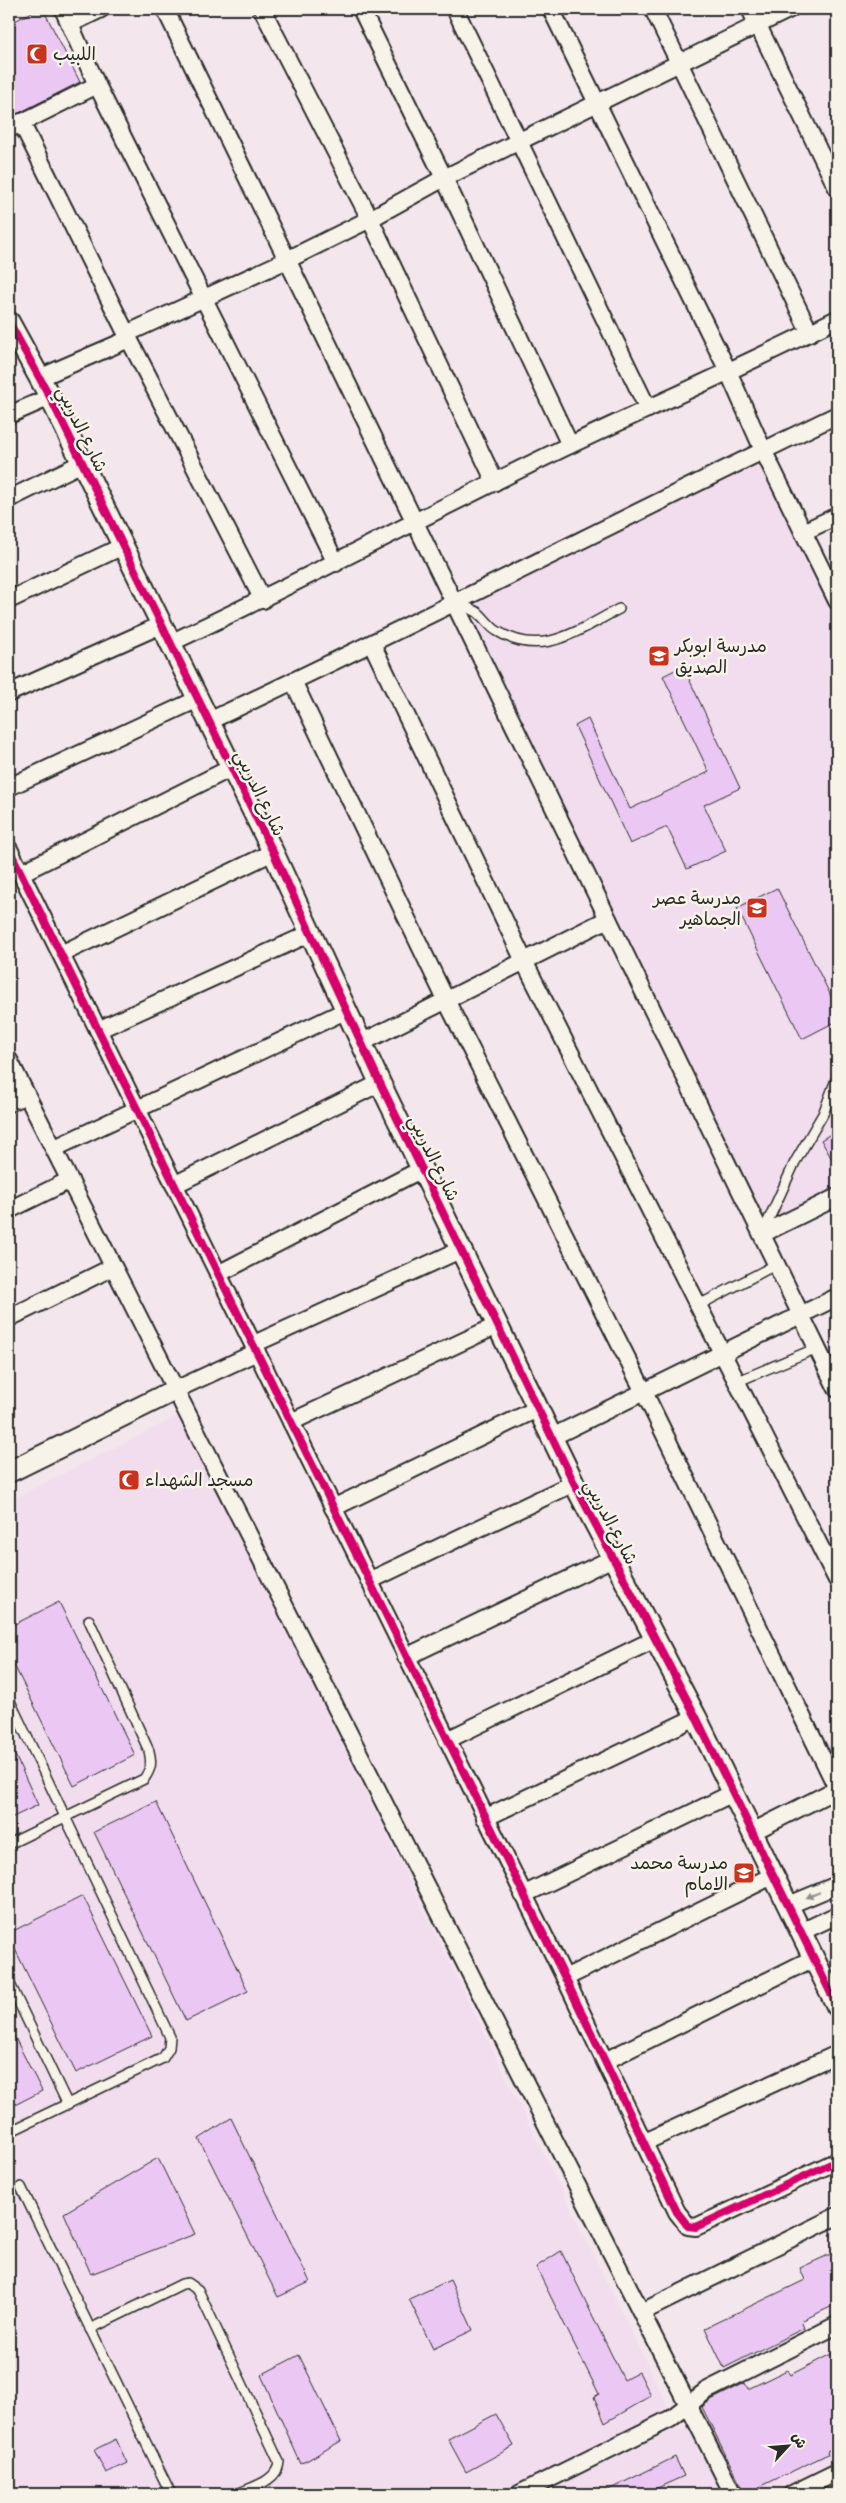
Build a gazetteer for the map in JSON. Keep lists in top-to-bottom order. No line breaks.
{"streets":{"street":["شارع الدريبي"]},"places":{"mosque":["اللبيب","مسجد الشهداء"],"school or university":["مدرسة ابوبكر الصديق","مدرسة عصر الجماهير","مدرسة محمد الامام"]},"north":"top right"}
